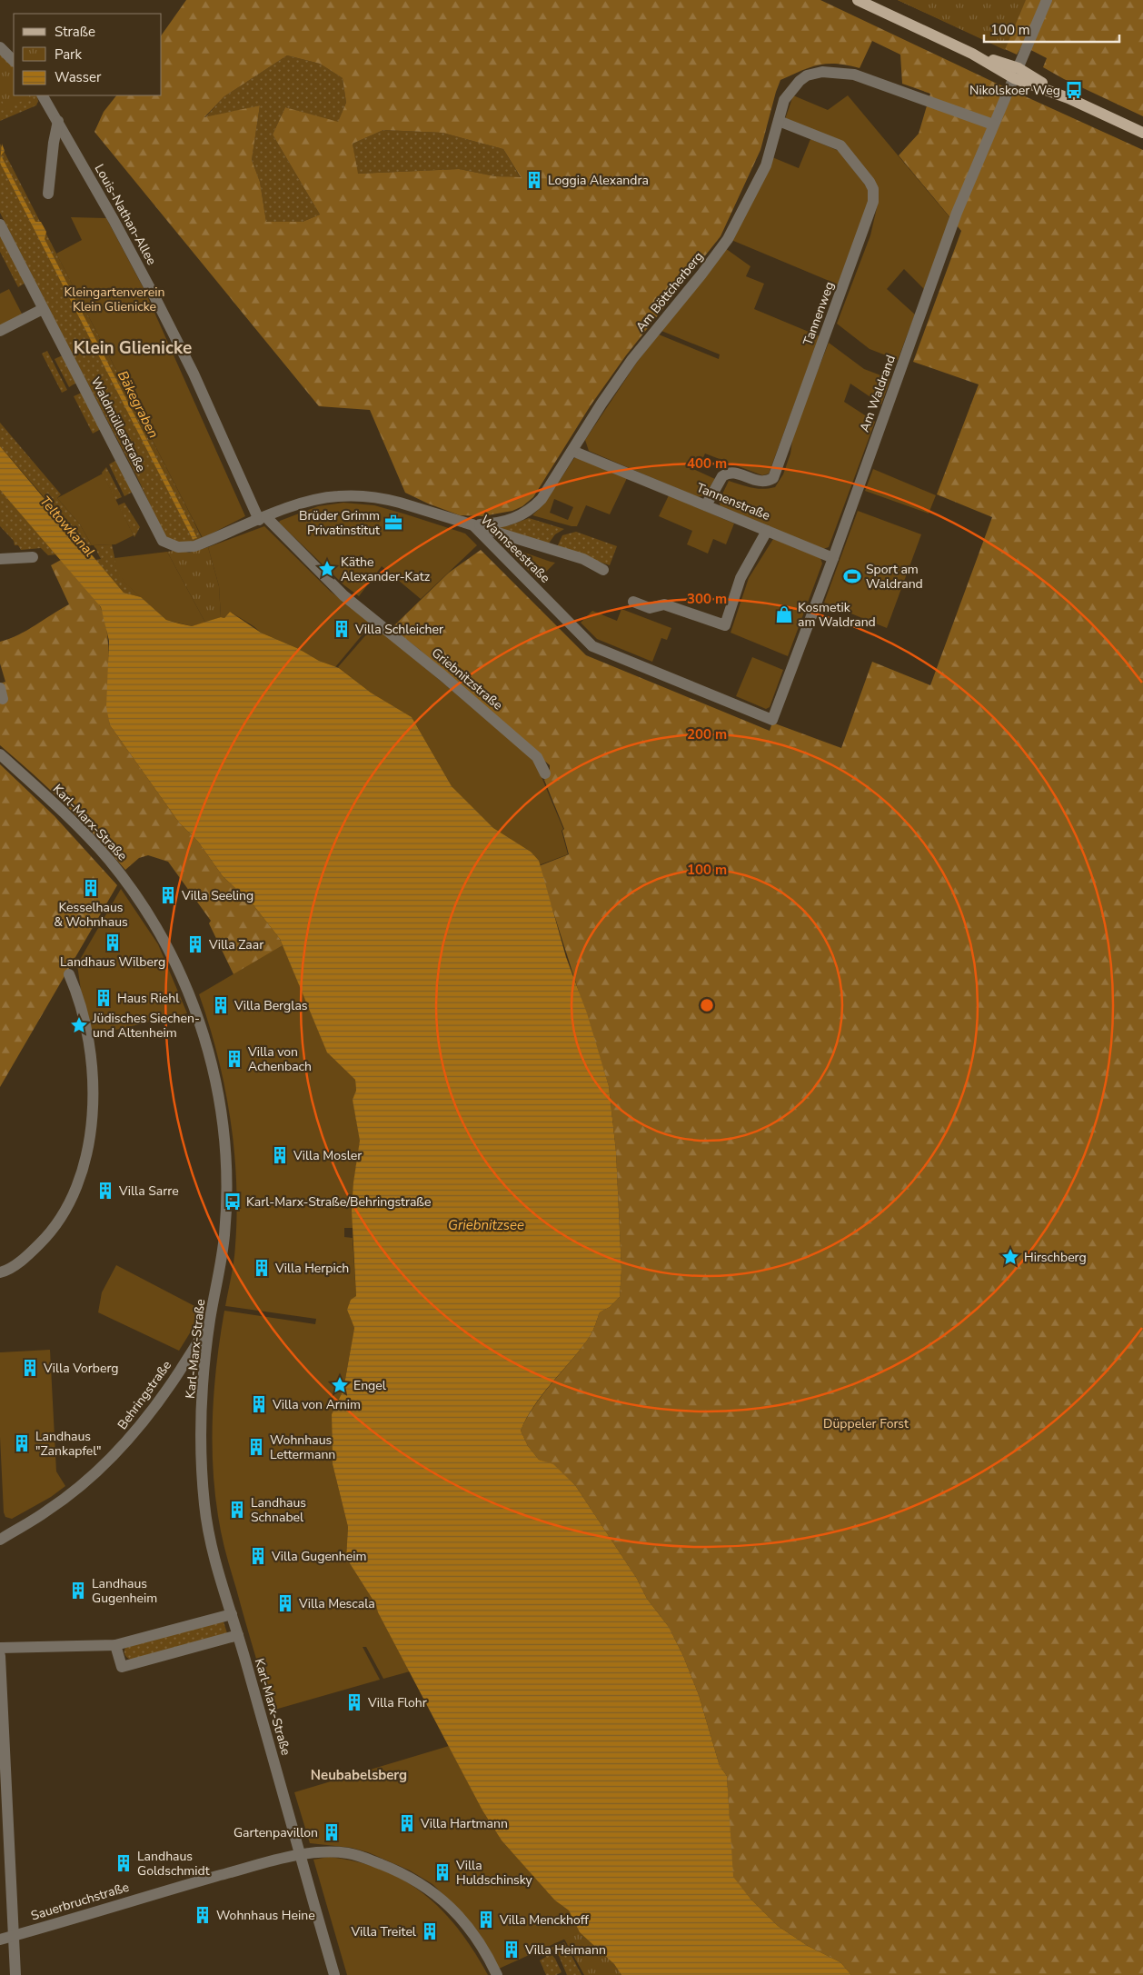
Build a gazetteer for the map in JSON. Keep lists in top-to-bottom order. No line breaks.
{"streets":{"street":["Louis-Nathan-Allee","Am Böttcherberg","Tannenweg","Am Waldrand","Waldmüllerstraße","Tannenstraße","Wannseestraße","Griebnitzstraße","Karl-Marx-Straße","Behringstraße","Sauerbruchstraße"]},"crossings":[["Louis-Nathan-Allee","Wannseestraße"],["Louis-Nathan-Allee","Griebnitzstraße"],["Am Böttcherberg","Tannenweg"],["Am Böttcherberg","Am Waldrand"],["Am Böttcherberg","Tannenstraße"],["Am Böttcherberg","Wannseestraße"],["Tannenweg","Tannenstraße"],["Am Waldrand","Tannenstraße"],["Am Waldrand","Wannseestraße"],["Waldmüllerstraße","Wannseestraße"],["Wannseestraße","Griebnitzstraße"],["Karl-Marx-Straße","Behringstraße"],["Karl-Marx-Straße","Sauerbruchstraße"]],"districts":["Klein Glienicke","Neubabelsberg"],"water":["Bäkegraben","Teltowkanal","Griebnitzsee"],"parks":["Kleingartenverein Klein Glienicke","Düppeler Forst"],"places":{"bus stop":["Nikolskoer Weg","Karl-Marx-Straße/Behringstraße"],"building":["Loggia Alexandra","Villa Schleicher","Kesselhaus & Wohnhaus","Villa Seeling","Landhaus Wilberg","Villa Zaar","Haus Riehl","Villa Berglas","Villa von Achenbach","Villa Mosler","Villa Sarre","Villa Herpich","Villa Vorberg","Villa von Arnim","Landhaus \"Zankapfel\"","Wohnhaus Lettermann","Landhaus Schnabel","Villa Gugenheim","Landhaus Gugenheim","Villa Mescala","Villa Flohr","Villa Hartmann","Gartenpavillon","Landhaus Goldschmidt","Villa Huldschinsky","Wohnhaus Heine","Villa Menckhoff","Villa Treitel","Villa Heimann"],"office":["Brüder Grimm Privatinstitut"],"place":["Käthe Alexander-Katz","Jüdisches Siechen- und Altenheim","Hirschberg","Engel"],"sports":["Sport am Waldrand"],"shop":["Kosmetik am Waldrand"]},"legend":["Straße","Park","Wasser"],"scale_bar":"100 m","rings":["400 m","300 m","200 m","100 m"]}
